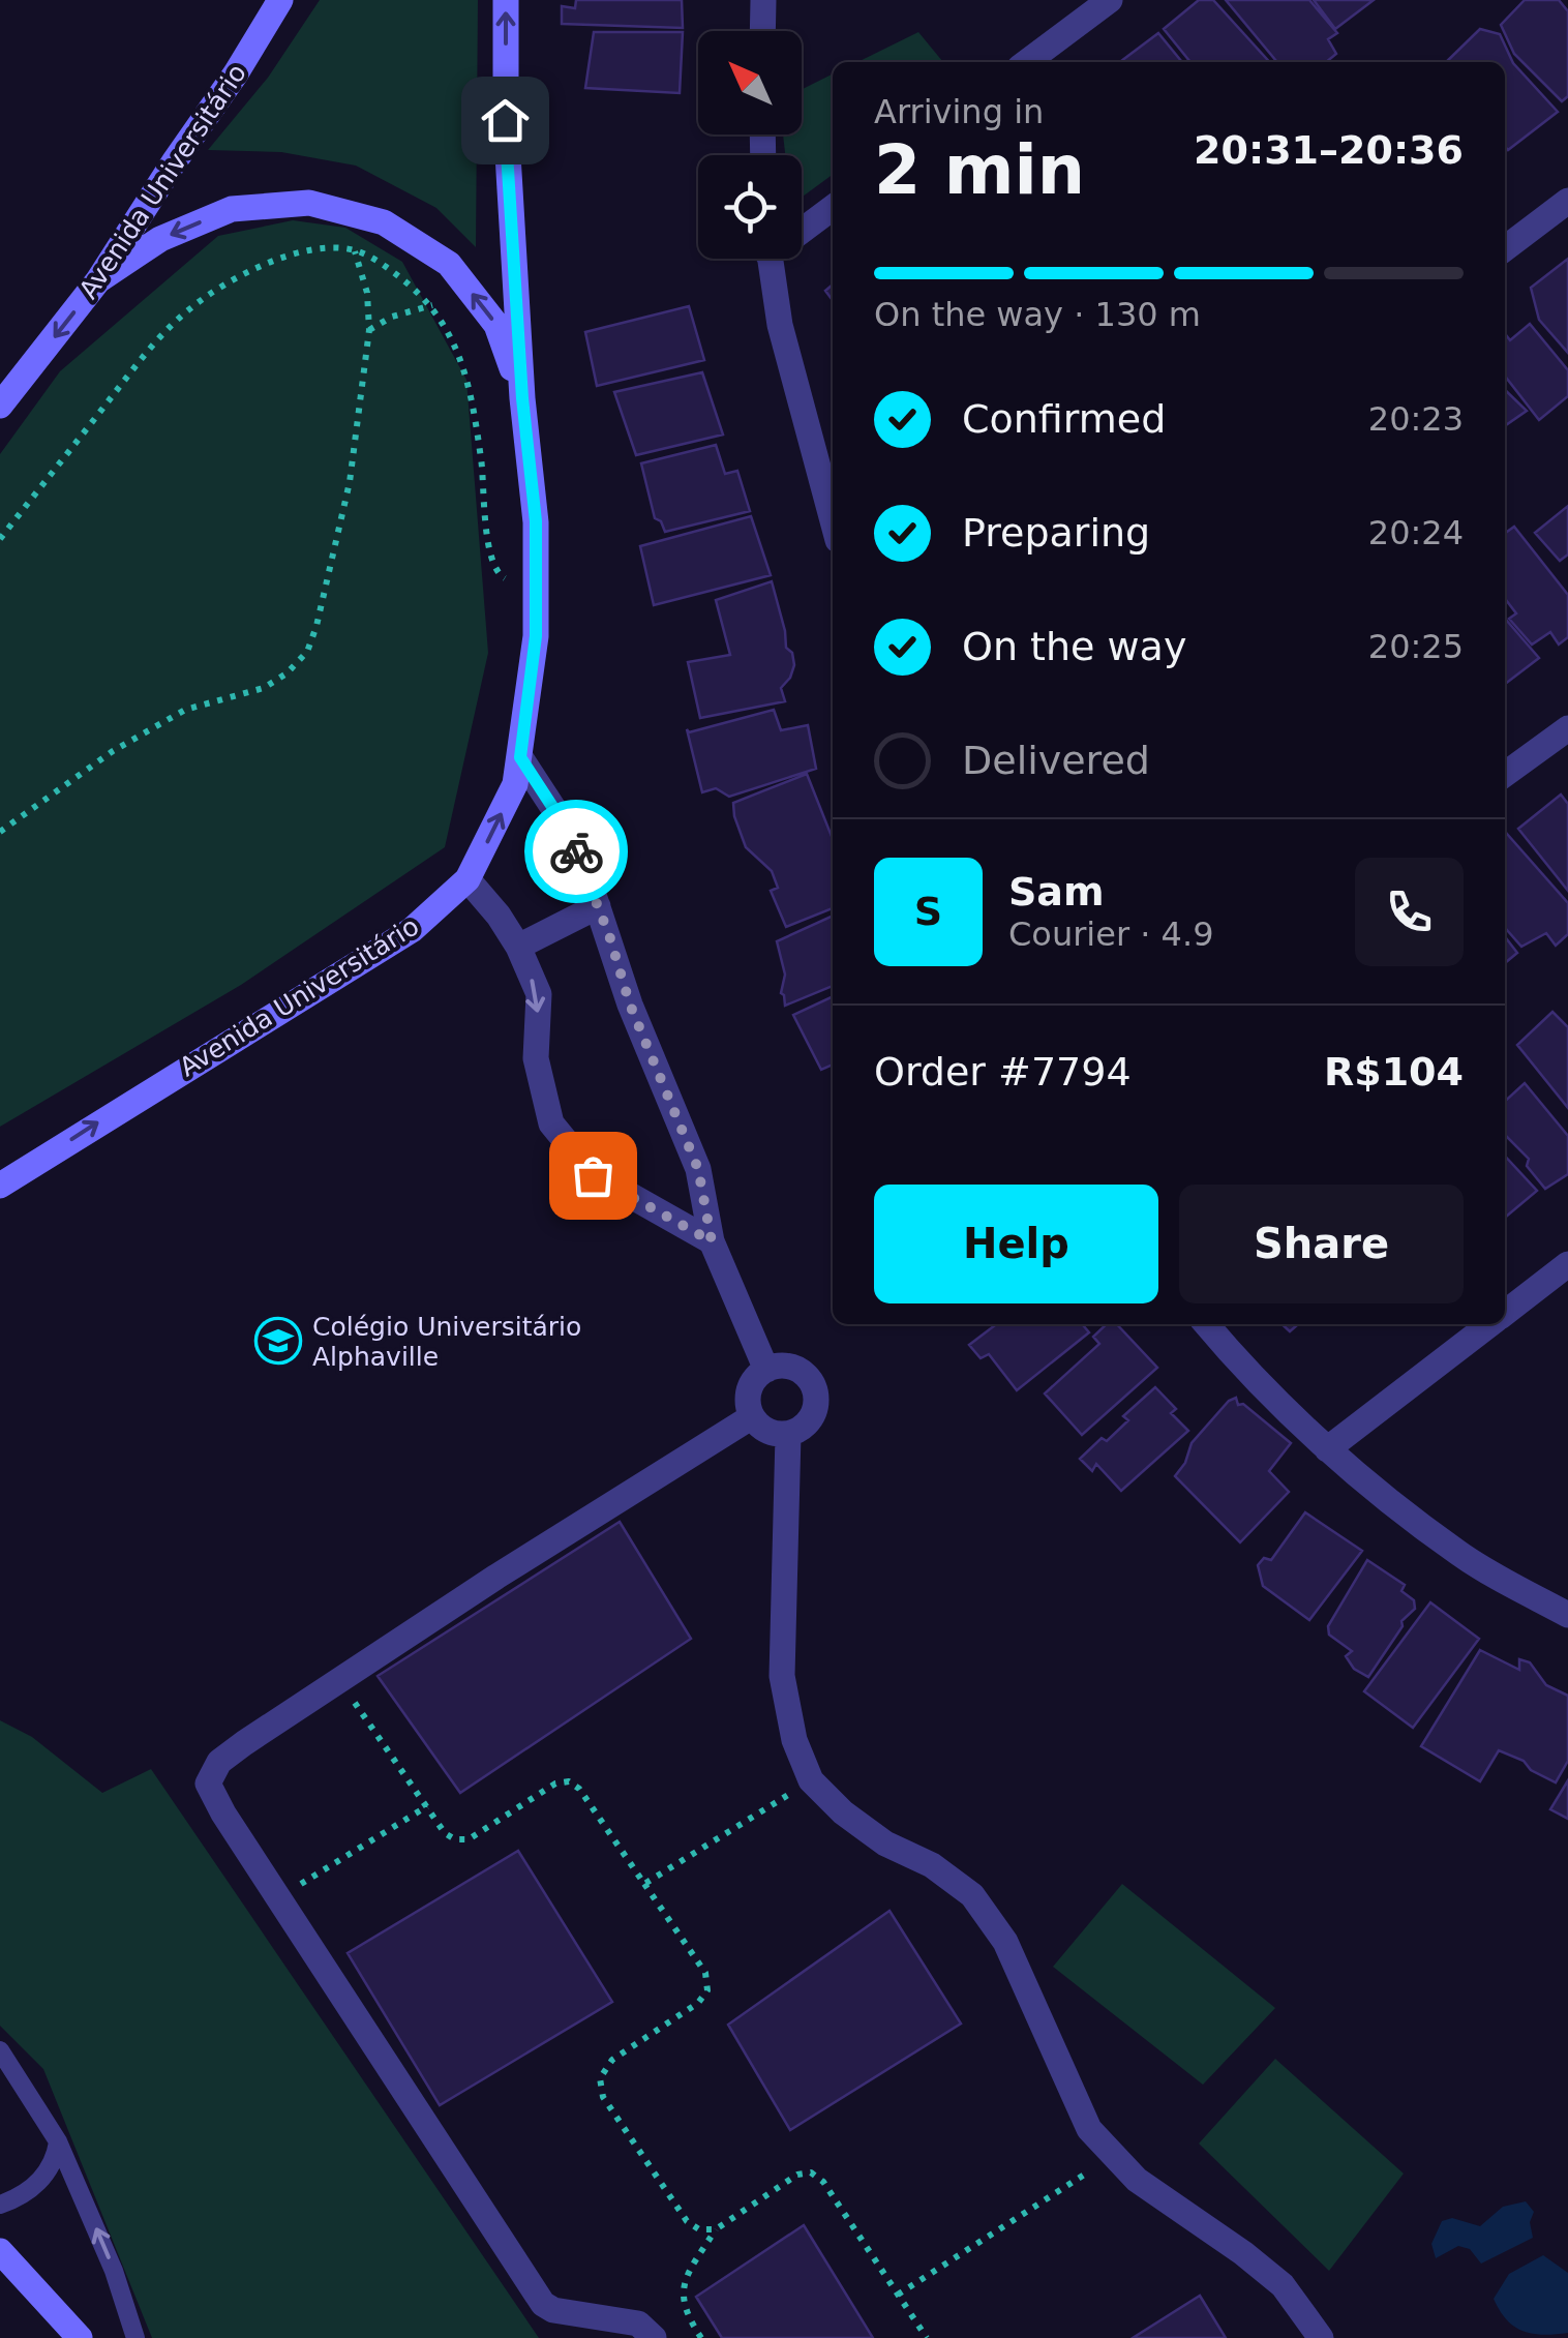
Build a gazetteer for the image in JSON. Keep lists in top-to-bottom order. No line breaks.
{"streets":{"main road":["Avenida Universitário"]},"places":{"school or university":["Colégio Universitário Alphaville"]},"north":"top left","page":{"heading":["2 min","Arriving in","20:31–20:36"],"panel":["Sam","Courier · 4.9","Order #7794","R$104"],"bar":"On the way · 130 m","list":[["Confirmed","20:23"],["Preparing","20:24"],["On the way","20:25"],"Delivered"],"round":"S","buttons":["Help","Share"]}}
